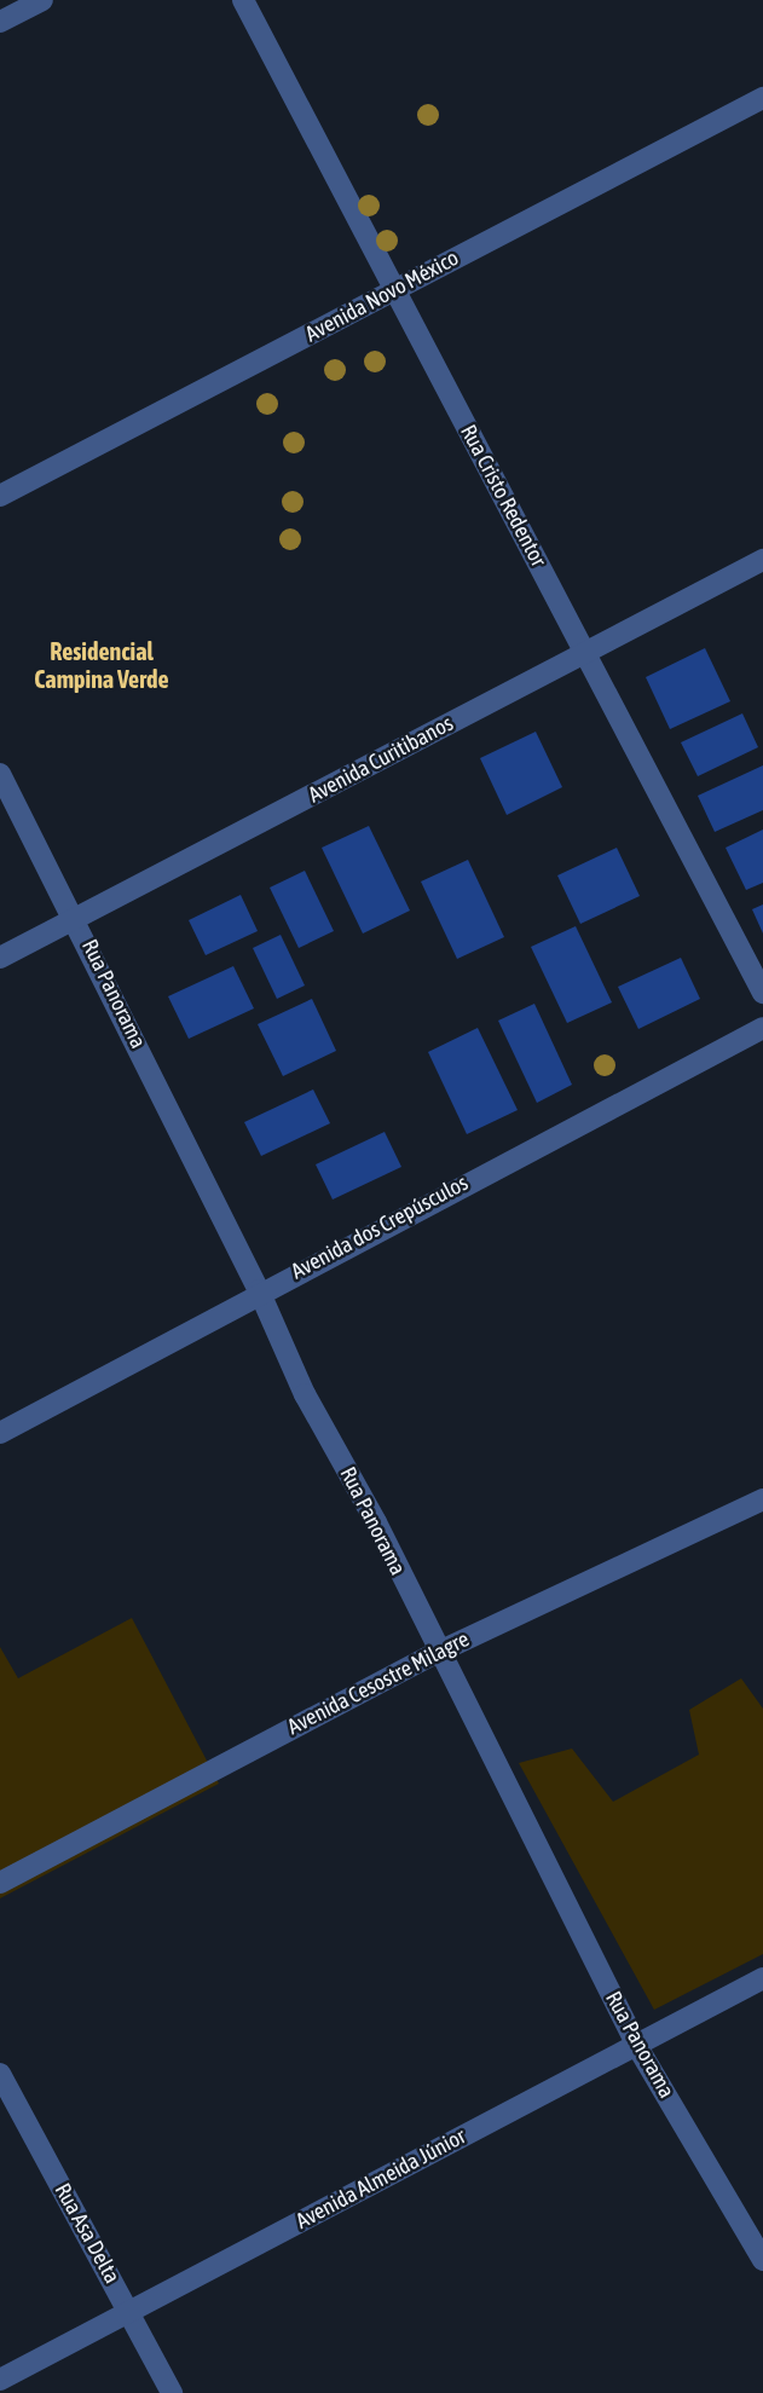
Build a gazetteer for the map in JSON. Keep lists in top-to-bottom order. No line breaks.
{"streets":{"street":["Avenida Novo México","Rua Cristo Redentor","Avenida Curitibanos","Rua Panorama","Avenida dos Crepúsculos","Avenida Cesostre Milagre","Avenida Almeida Júnior","Rua Asa Delta"]},"crossings":[["Avenida Novo México","Rua Cristo Redentor"],["Rua Cristo Redentor","Avenida Curitibanos"],["Avenida Curitibanos","Rua Panorama"],["Rua Panorama","Avenida dos Crepúsculos"],["Rua Panorama","Avenida Cesostre Milagre"],["Rua Panorama","Avenida Almeida Júnior"],["Avenida Almeida Júnior","Rua Asa Delta"]],"districts":["Residencial Campina Verde"]}
